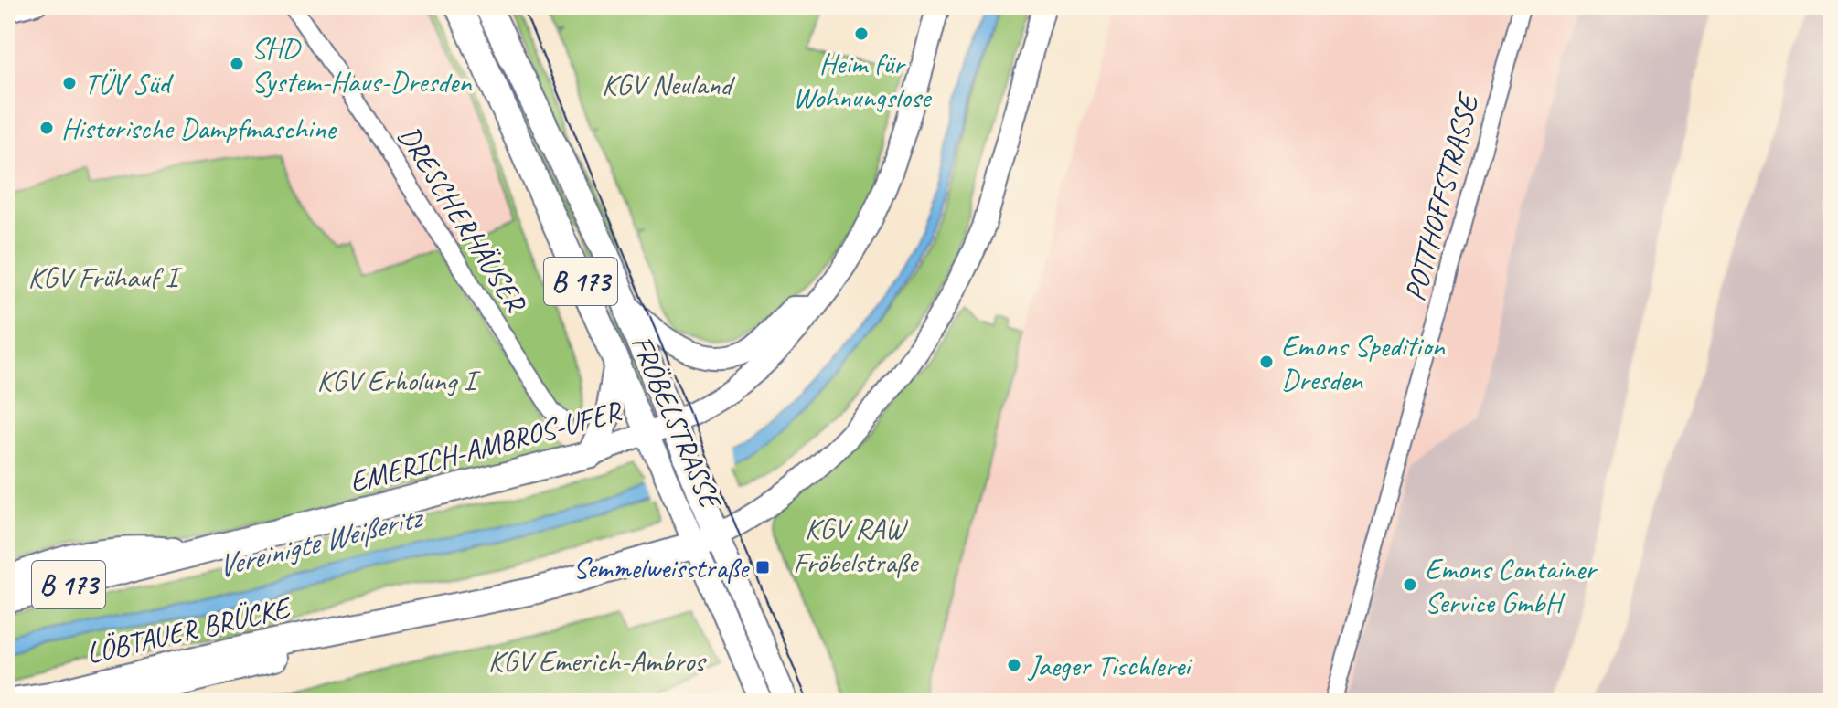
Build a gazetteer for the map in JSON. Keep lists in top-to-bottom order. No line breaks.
{"streets":{"main road":["B 173","FRÖBELSTRASSE","EMERICH-AMBROS-UFER","LÖBTAUER BRÜCKE"],"street":["POTTHOFFSTRASSE","DRESCHERHÄUSER"]},"crossings":[["B 173","EMERICH-AMBROS-UFER"],["FRÖBELSTRASSE","EMERICH-AMBROS-UFER"]],"water":["Vereinigte Weißeritz"],"parks":["KGV Neuland","KGV Frühauf I","KGV Erholung I","KGV RAW Fröbelstraße","KGV Emerich-Ambros"],"places":{"other":["Heim für Wohnungslose","SHD System-Haus-Dresden","TÜV Süd","Historische Dampfmaschine","Emons Spedition Dresden","Emons Container Service GmbH","Jaeger Tischlerei"],"transit":["Semmelweisstraße"]}}
